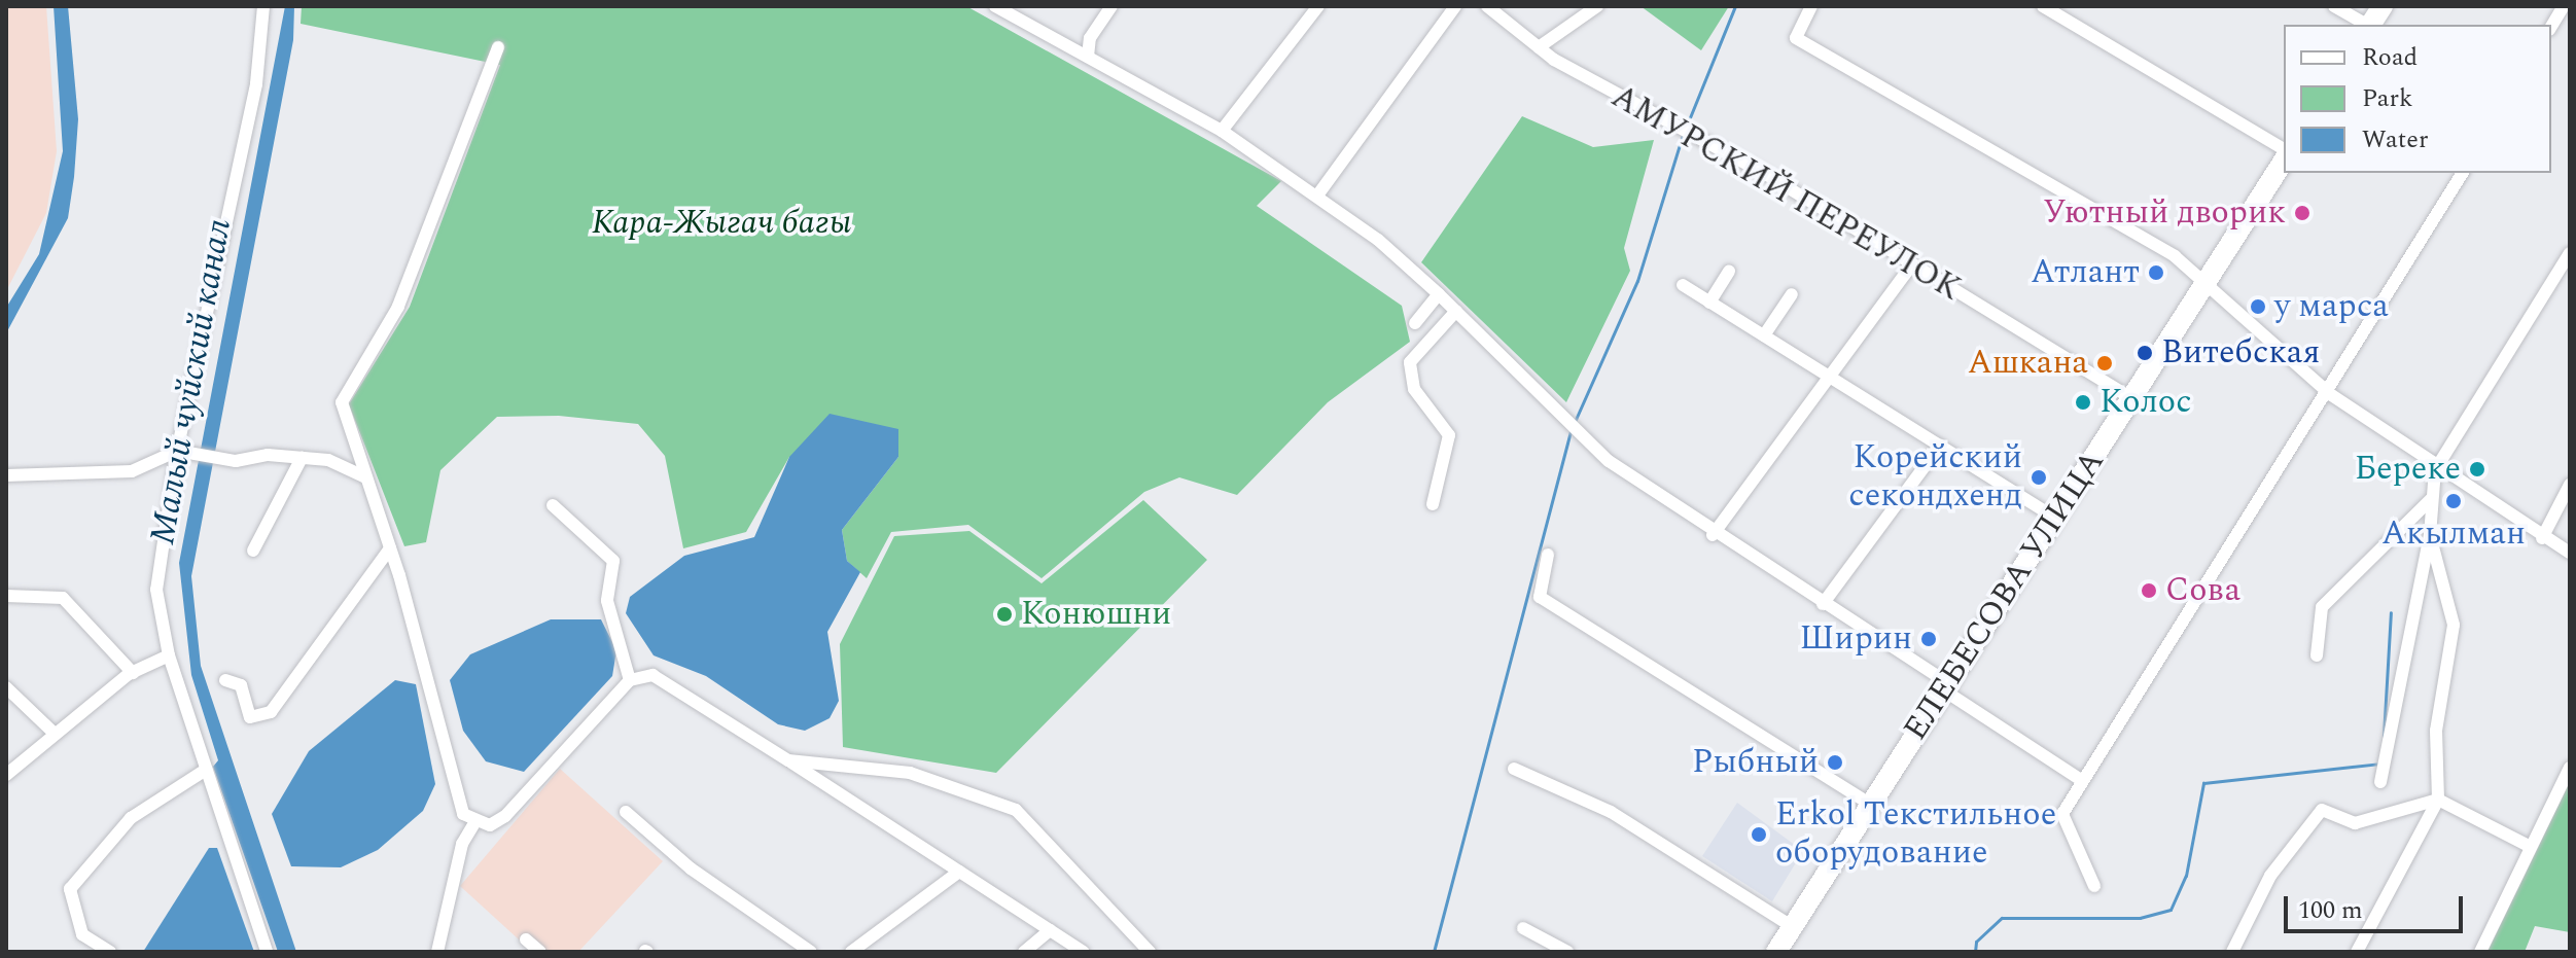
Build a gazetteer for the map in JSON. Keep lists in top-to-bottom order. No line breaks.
{"streets":{"main road":["ЕЛЕБЕСОВА УЛИЦА"],"street":["АМУРСКИЙ ПЕРЕУЛОК"]},"crossings":[["АМУРСКИЙ ПЕРЕУЛОК","ЕЛЕБЕСОВА УЛИЦА"]],"water":["Малый чуйский канал"],"parks":["Кара-Жыгач багы"],"places":["Уютный дворик","Атлант","у марса","Витебская","Ашкана","Колос","Береке","Корейский секондхенд","Акылман","Сова","Конюшни","Ширин","Рыбный","Erkol Текстильное оборудование"],"legend":["Road","Park","Water"],"scale_bar":"100 m"}
